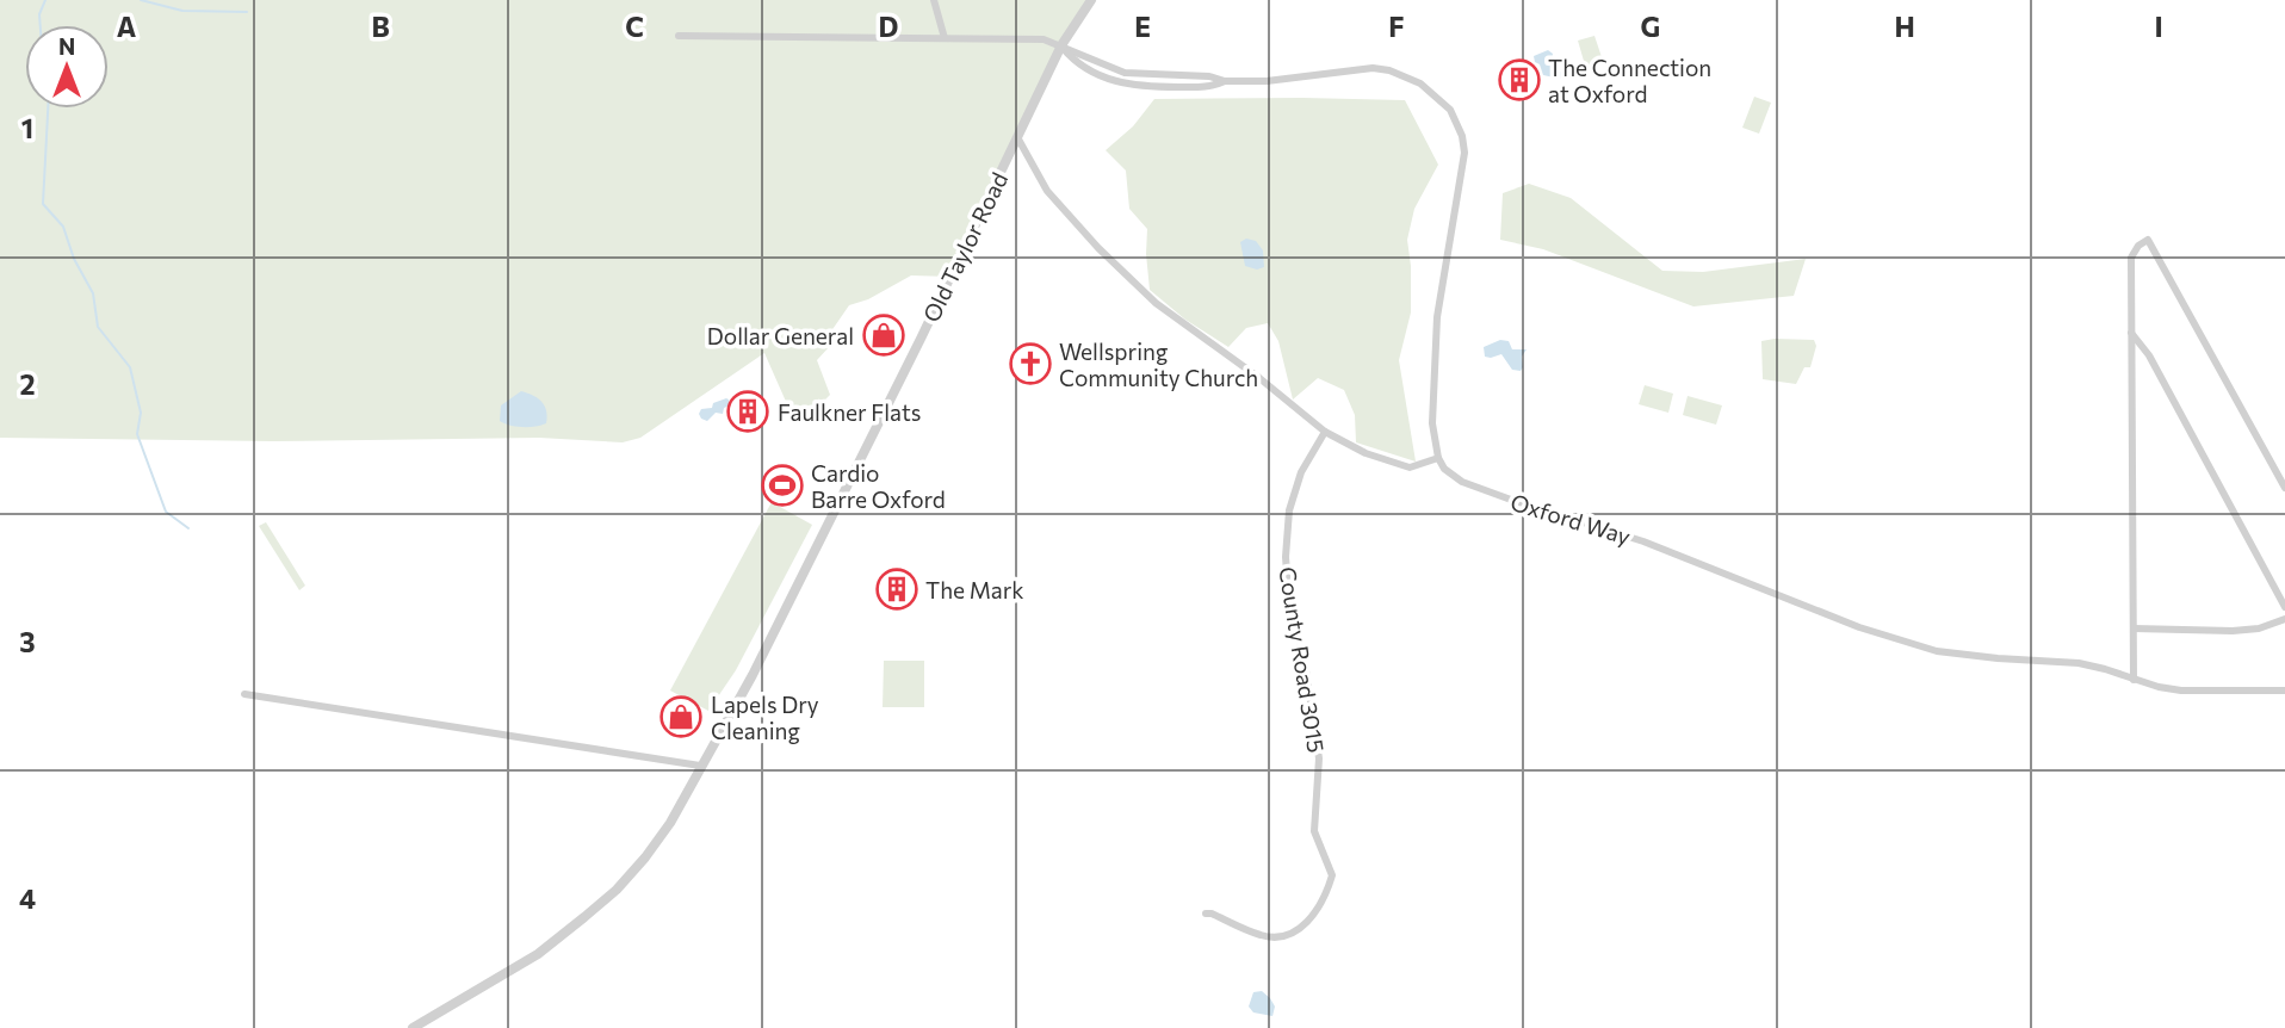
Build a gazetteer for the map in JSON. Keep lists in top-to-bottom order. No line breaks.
{"streets":{"street":["Old Taylor Road","Oxford Way","County Road 3015"]},"places":{"building":["The Connection at Oxford","Faulkner Flats","The Mark"],"shop":["Dollar General","Lapels Dry Cleaning"],"church":["Wellspring Community Church"],"sports":["Cardio Barre Oxford"]},"north":"top","grid":{"columns":["A","B","C","D","E","F","G","H","I"],"rows":["1","2","3","4"]}}
